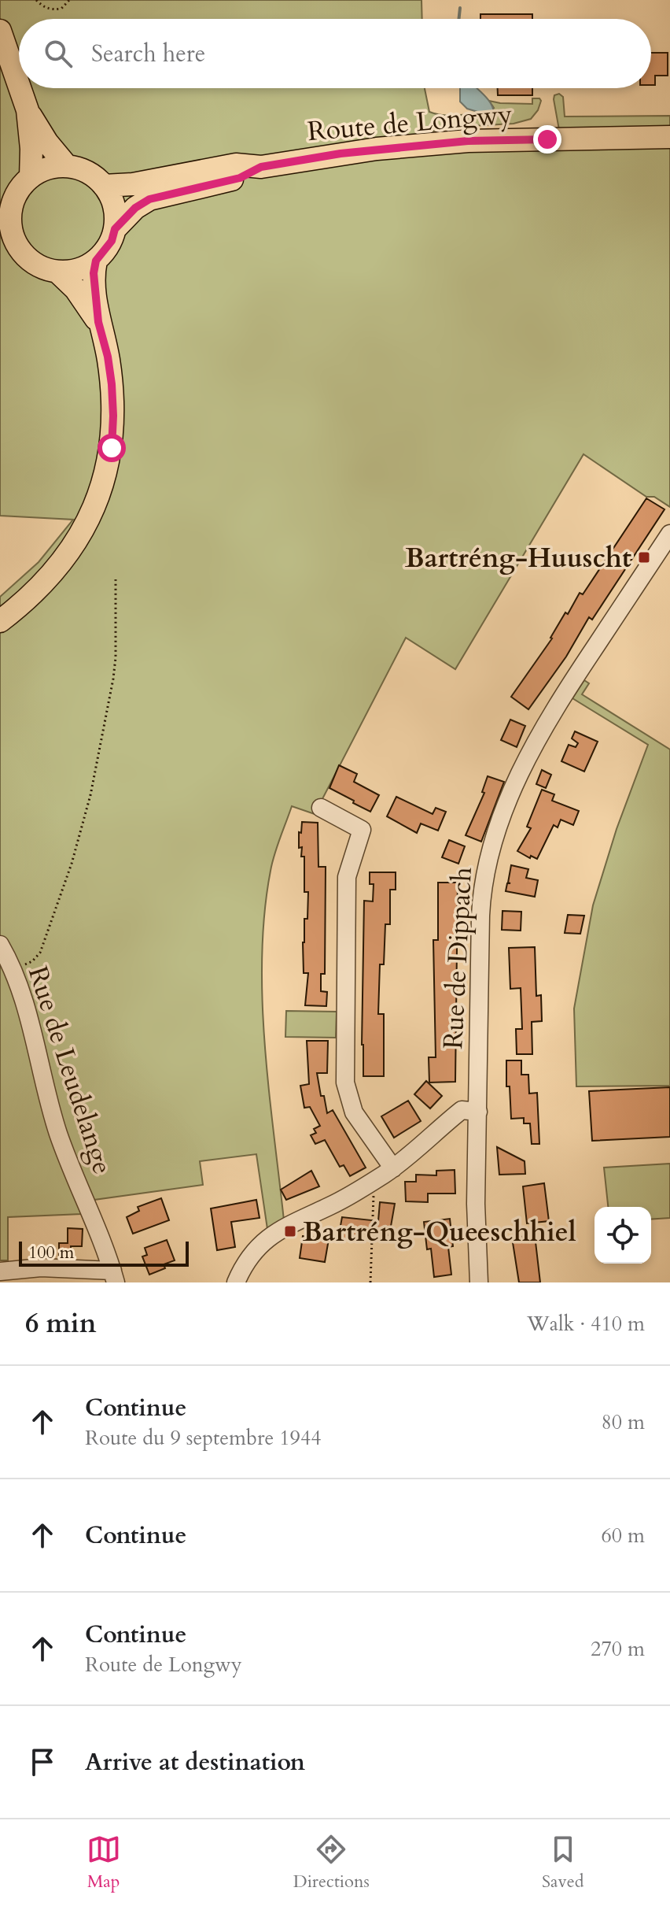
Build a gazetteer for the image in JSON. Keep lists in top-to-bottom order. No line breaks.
{"streets":{"main road":["Route de Longwy"],"street":["Rue de Dippach","Rue de Leudelange"]},"places":{"transit":["Bartréng-Huuscht","Bartréng-Queeschhiel"]},"scale_bar":"100 m","page":{"search":"Search here","scale":"100 m","heading":["6 min","Walk · 410 m"],"list":[["Continue","Route du 9 septembre 1944","80 m"],["Continue","60 m"],["Continue","Route de Longwy","270 m"],"Arrive at destination"],"nav":["Map","Directions","Saved"]}}
